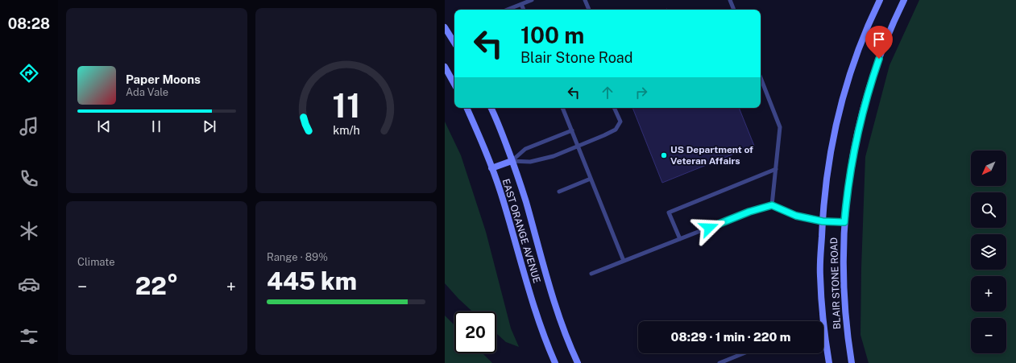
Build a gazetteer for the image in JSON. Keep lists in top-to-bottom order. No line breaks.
{"streets":{"main road":["EAST ORANGE AVENUE","BLAIR STONE ROAD"]},"places":["US Department of Veteran Affairs"],"north":"bottom left","page":{"tabs":"08:28","turn":["100 m","Blair Stone Road"],"song":["Paper Moons","Ada Vale"],"map_buttons":["+","−"],"tile":["Climate",["Range · 89%","445 km"]],"heat":["−","22°","+"],"limit":"20","trip":"08:29 · 1 min · 220 m","gauge":["11","km/h"]}}
